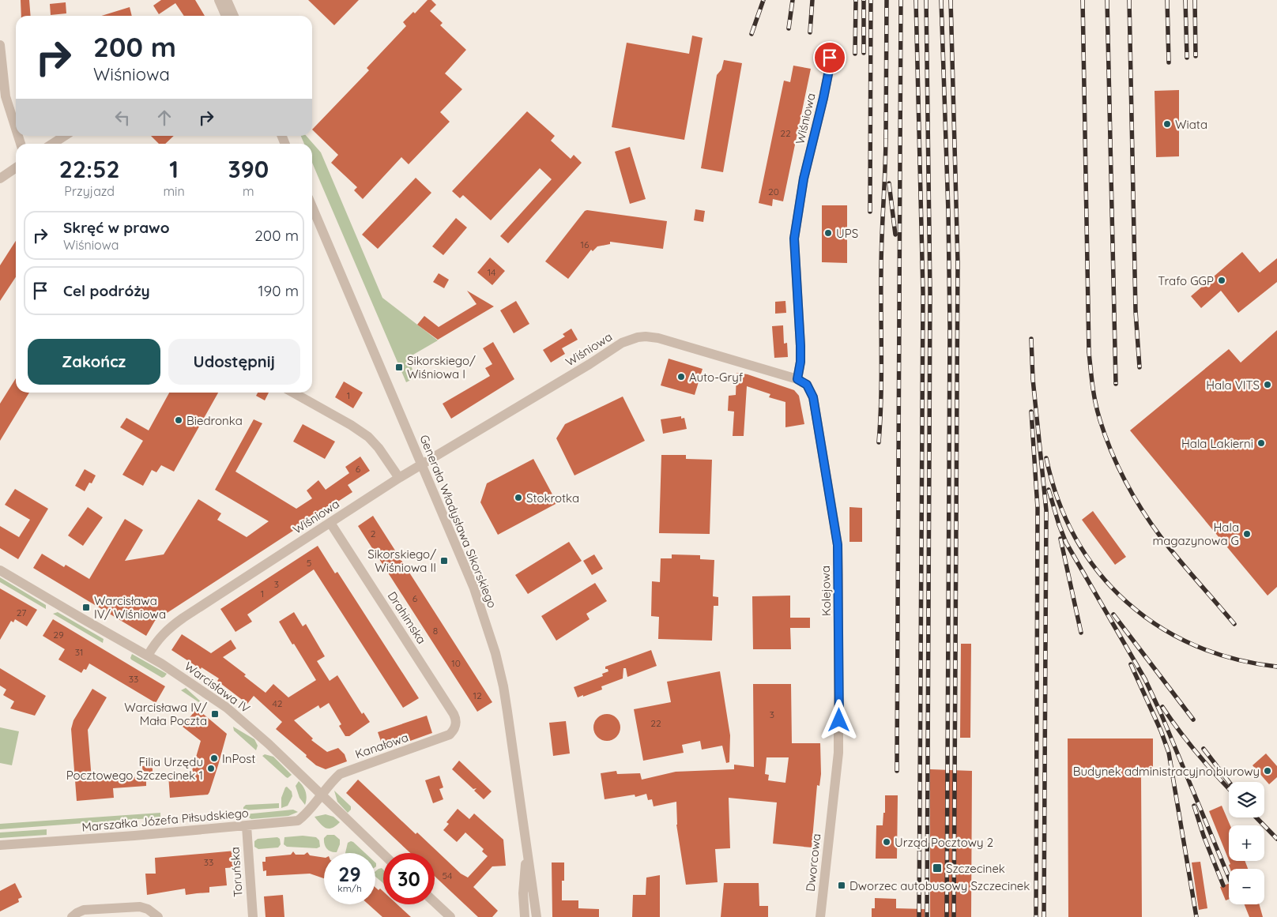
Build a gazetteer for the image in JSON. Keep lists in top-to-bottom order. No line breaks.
{"streets":{"street":["Wiśniowa","Generała Władysława Sikorskiego","Kolejowa","Drahimska","Warcisława IV","Kanałowa","Marszałka Józefa Piłsudskiego","Dworcowa","Toruńska"]},"crossings":[["Wiśniowa","Generała Władysława Sikorskiego"],["Wiśniowa","Kolejowa"],["Wiśniowa","Drahimska"],["Wiśniowa","Warcisława IV"],["Kolejowa","Dworcowa"],["Drahimska","Kanałowa"],["Warcisława IV","Kanałowa"],["Warcisława IV","Marszałka Józefa Piłsudskiego"],["Kanałowa","Marszałka Józefa Piłsudskiego"],["Marszałka Józefa Piłsudskiego","Toruńska"]],"places":{"other":["Wiata","UPS","Trafo GGP","Auto-Gryf","Hala VITS","Biedronka","Hala Lakierni","Stokrotka","Hala magazynowa G","InPost","Filia Urzędu Pocztowego Szczecinek 1","Budynek administracyjno biurowy","Urząd Pocztowy 2"],"transit":["Sikorskiego/ Wiśniowa I","Sikorskiego/ Wiśniowa II","Warcisława IV/ Wiśniowa","Warcisława IV/ Mała Poczta","Szczecinek","Dworzec autobusowy Szczecinek"]},"house_numbers":["22","20","16","14","1","6","2","5","3","1","6","27","8","29","31","10","33","12","42","3","22","33","54"],"page":{"turn":["200 m","Wiśniowa"],"eta":["22:52","Przyjazd","1","min","390","m"],"list":[{"name":"Skręć w prawo","note":"Wiśniowa","value":"200 m"},{"name":"Cel podróży","value":"190 m"}],"buttons":["Zakończ","Udostępnij"],"map_buttons":["+","−"],"speed":"29 km/h","limit":"30"}}
